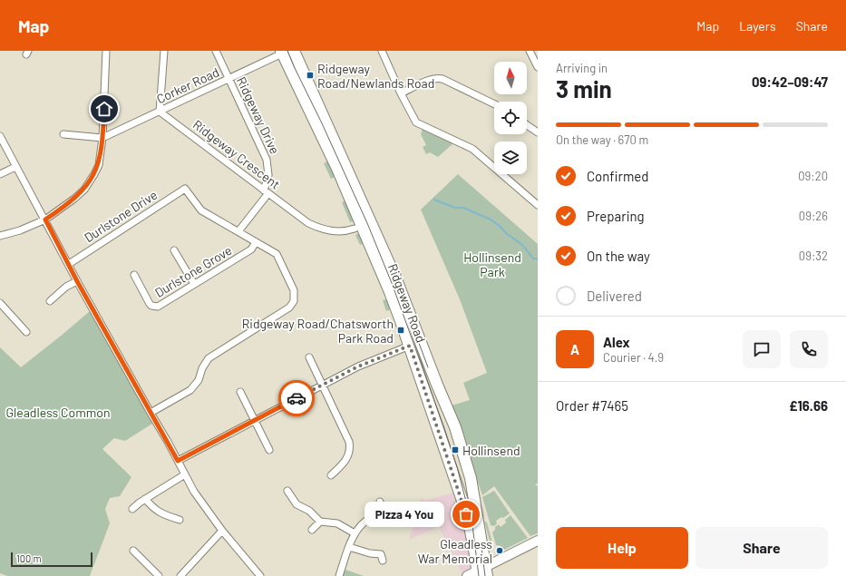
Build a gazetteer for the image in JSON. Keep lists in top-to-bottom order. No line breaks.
{"streets":{"highway":["Ridgeway Road"],"street":["Corker Road","Ridgeway Drive","Ridgeway Crescent","Durlstone Drive","Durlstone Grove"]},"crossings":[["Corker Road","Ridgeway Drive"],["Corker Road","Ridgeway Crescent"],["Corker Road","Ridgeway Road"],["Ridgeway Drive","Ridgeway Crescent"],["Ridgeway Drive","Durlstone Drive"],["Durlstone Drive","Durlstone Grove"]],"parks":["Hollinsend Park","Gleadless Common"],"places":{"transit":["Ridgeway Road/Newlands Road","Ridgeway Road/Chatsworth Park Road","Hollinsend"],"other":["Pizza 4 You","Gleadless War Memorial"]},"scale_bar":"100 m","north":"top","page":{"header":"Map","nav":["Map","Layers","Share"],"heading":["3 min","Arriving in","09:42–09:47"],"panel":["Alex","Courier · 4.9","Order #7465","£16.66"],"bar":"On the way · 670 m","list":[["Confirmed","09:20"],["Preparing","09:26"],["On the way","09:32"],"Delivered"],"round":"A","bubble":"Pizza 4 You","buttons":["Help","Share"],"scale":"100 m"}}
